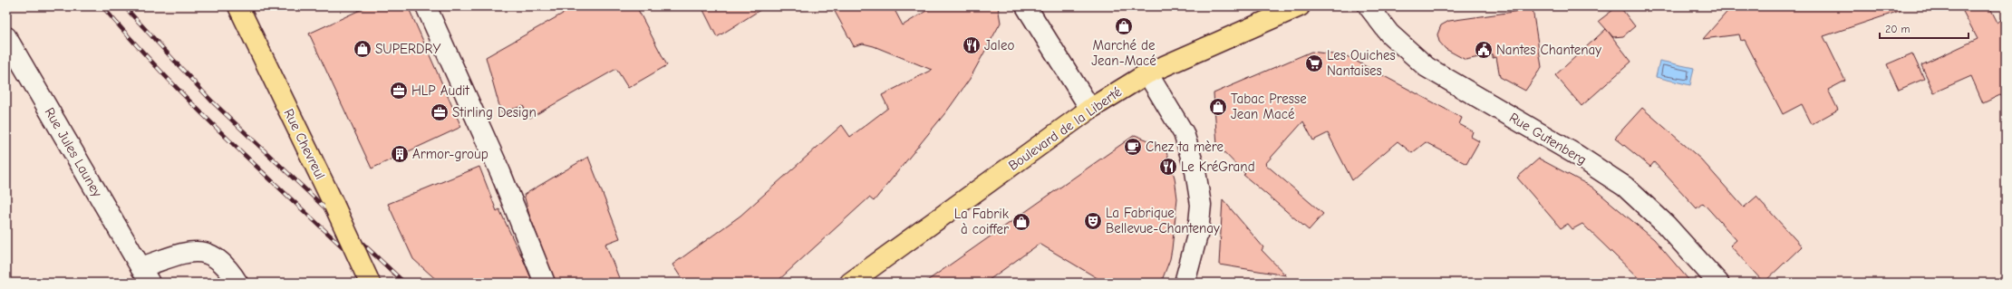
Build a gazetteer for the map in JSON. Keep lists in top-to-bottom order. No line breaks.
{"streets":{"main road":["Boulevard de la Liberté","Rue Chevreul"],"street":["Rue Gutenberg","Rue Jules Launey"]},"places":{"shop":["Marché de Jean-Macé","SUPERDRY","Tabac Presse Jean Macé","La Fabrik à coiffer"],"restaurant":["Jaleo","Le KréGrand"],"public building":["Nantes Chantenay"],"supermarket":["Les Ouiches Nantaises"],"office":["HLP Audit","Stirling Design"],"cafe":["Chez ta mère"],"building":["Armor-group"],"theatre":["La Fabrique Bellevue-Chantenay"]},"scale_bar":"20 m"}
